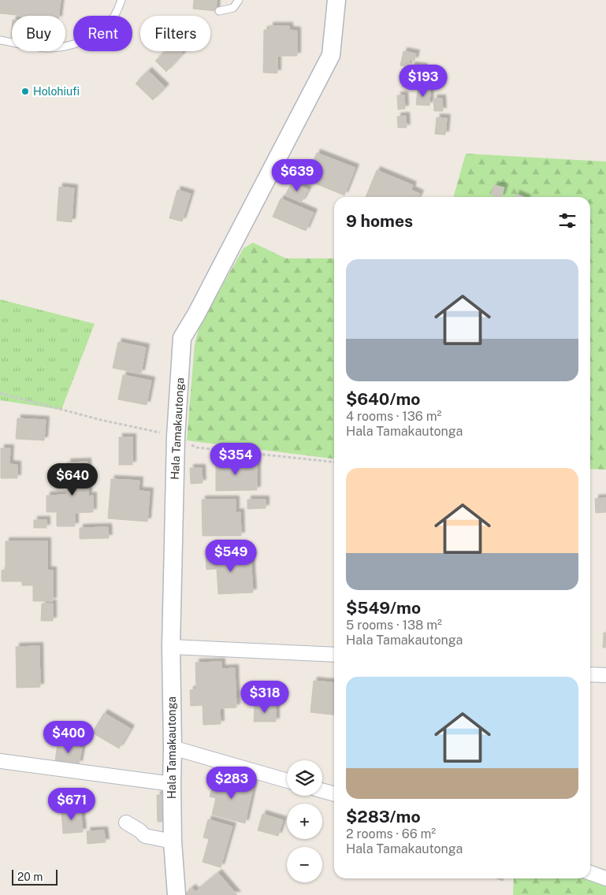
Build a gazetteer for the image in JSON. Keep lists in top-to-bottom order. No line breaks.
{"streets":{"street":["Hala Tamakautonga"]},"places":["Holohiufi"],"scale_bar":"20 m","page":{"chip":["Buy","Rent","Filters"],"price":["$193","$639","$354","$640","$549","$318","$400","$283","$671"],"heading":"9 homes","list":[{"name":"$640/mo","note":"4 rooms · 136 m² · Hala Tamakautonga"},{"name":"$549/mo","note":"5 rooms · 138 m² · Hala Tamakautonga"},{"name":"$283/mo","note":"2 rooms · 66 m² · Hala Tamakautonga"}],"map_buttons":["+","−"],"scale":"20 m"}}
